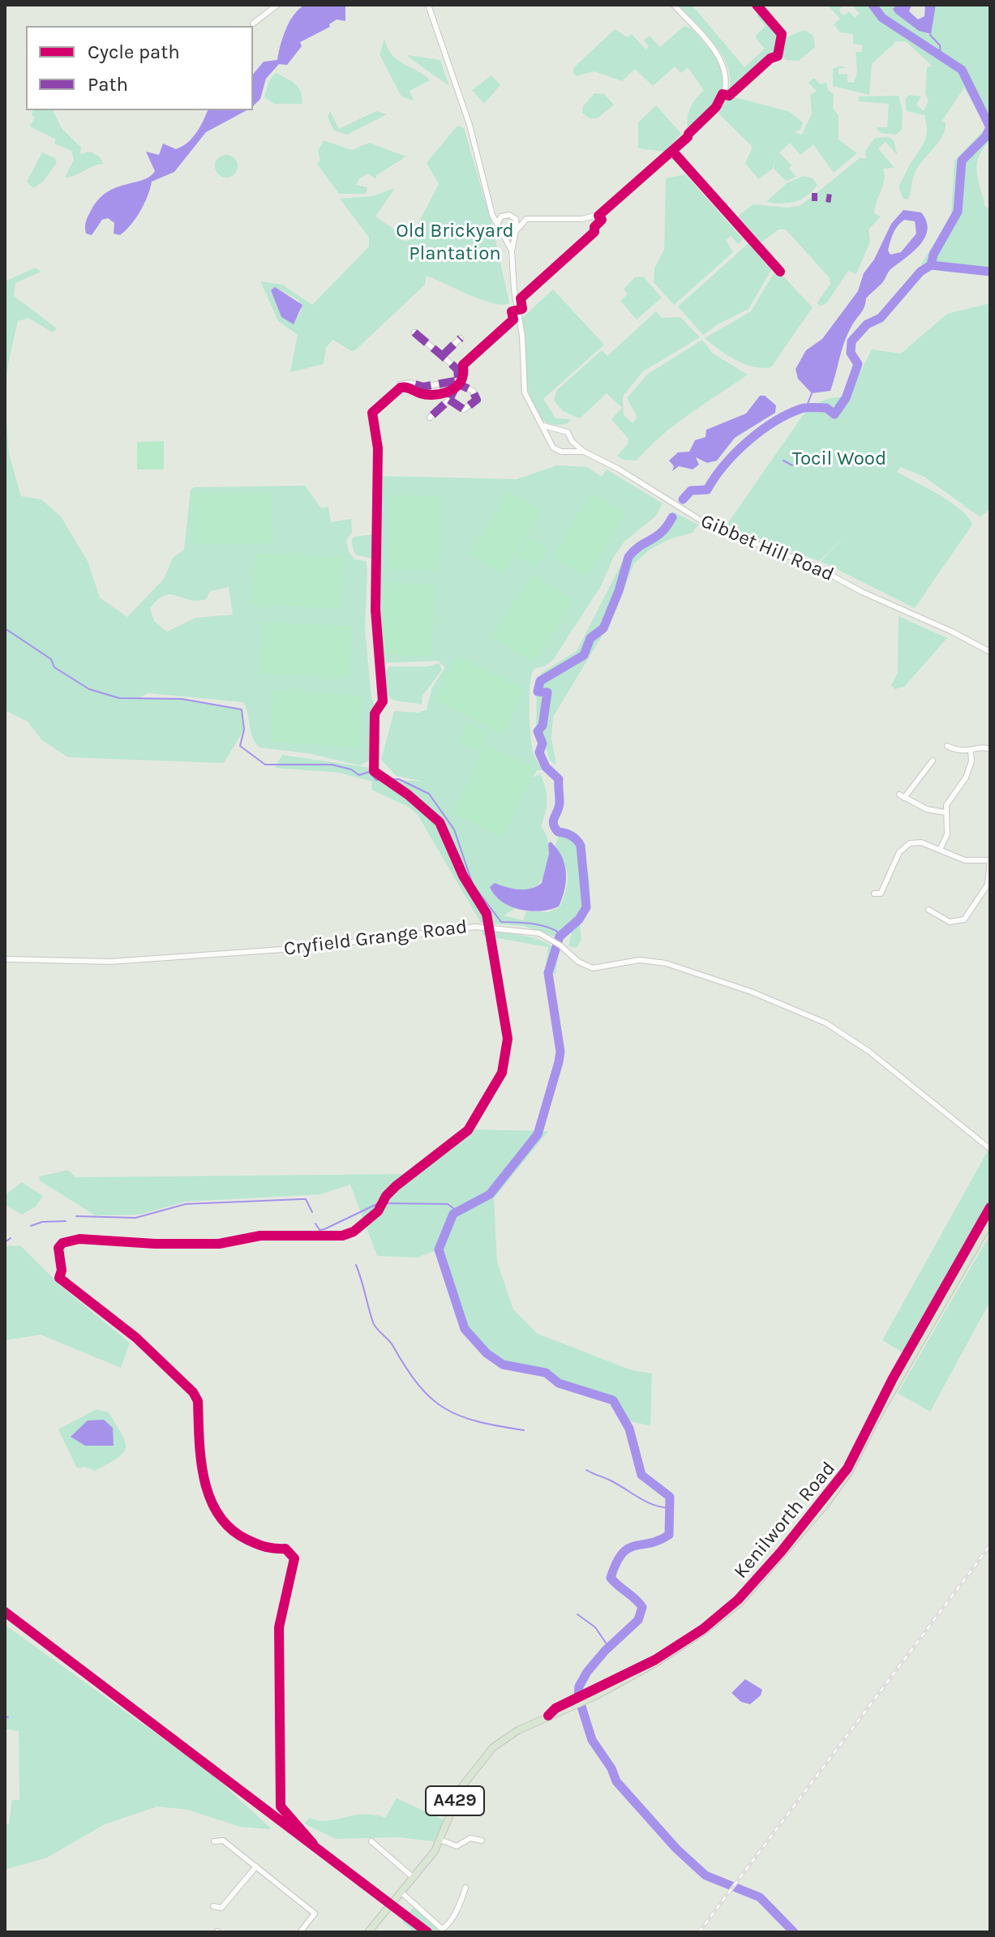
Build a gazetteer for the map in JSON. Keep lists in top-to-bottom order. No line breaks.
{"streets":{"main road":["Kenilworth Road","A429"],"street":["Gibbet Hill Road","Cryfield Grange Road"]},"crossings":[["Kenilworth Road","A429"]],"parks":["Old Brickyard Plantation","Tocil Wood"],"legend":["Cycle path","Path"]}
